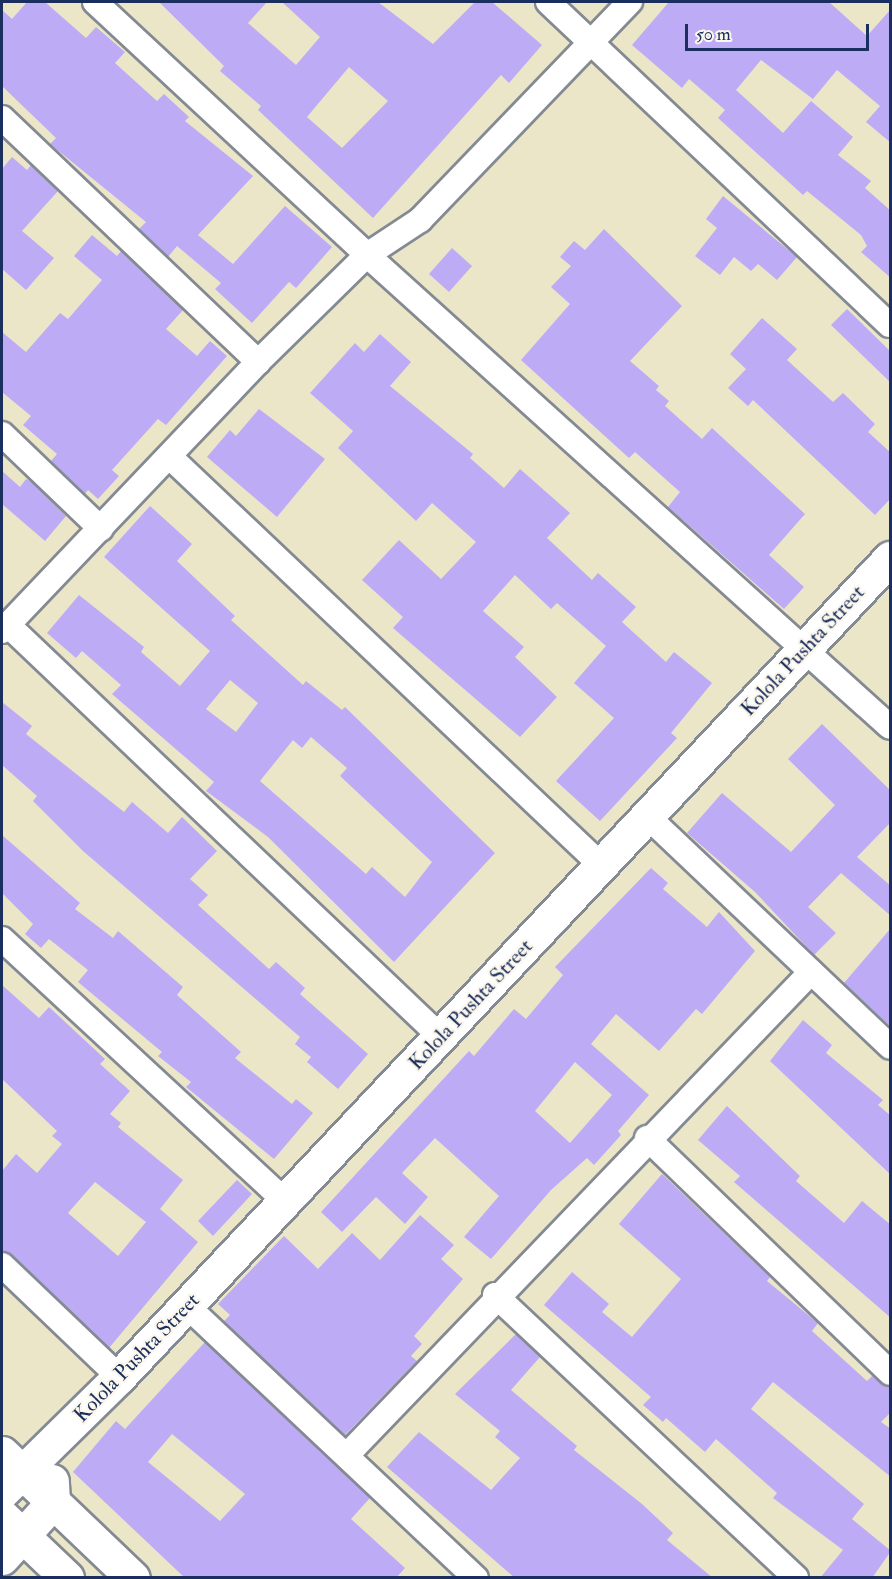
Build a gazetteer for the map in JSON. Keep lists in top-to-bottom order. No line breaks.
{"streets":{"main road":["Kolola Pushta Street"]},"scale_bar":"50 m"}
